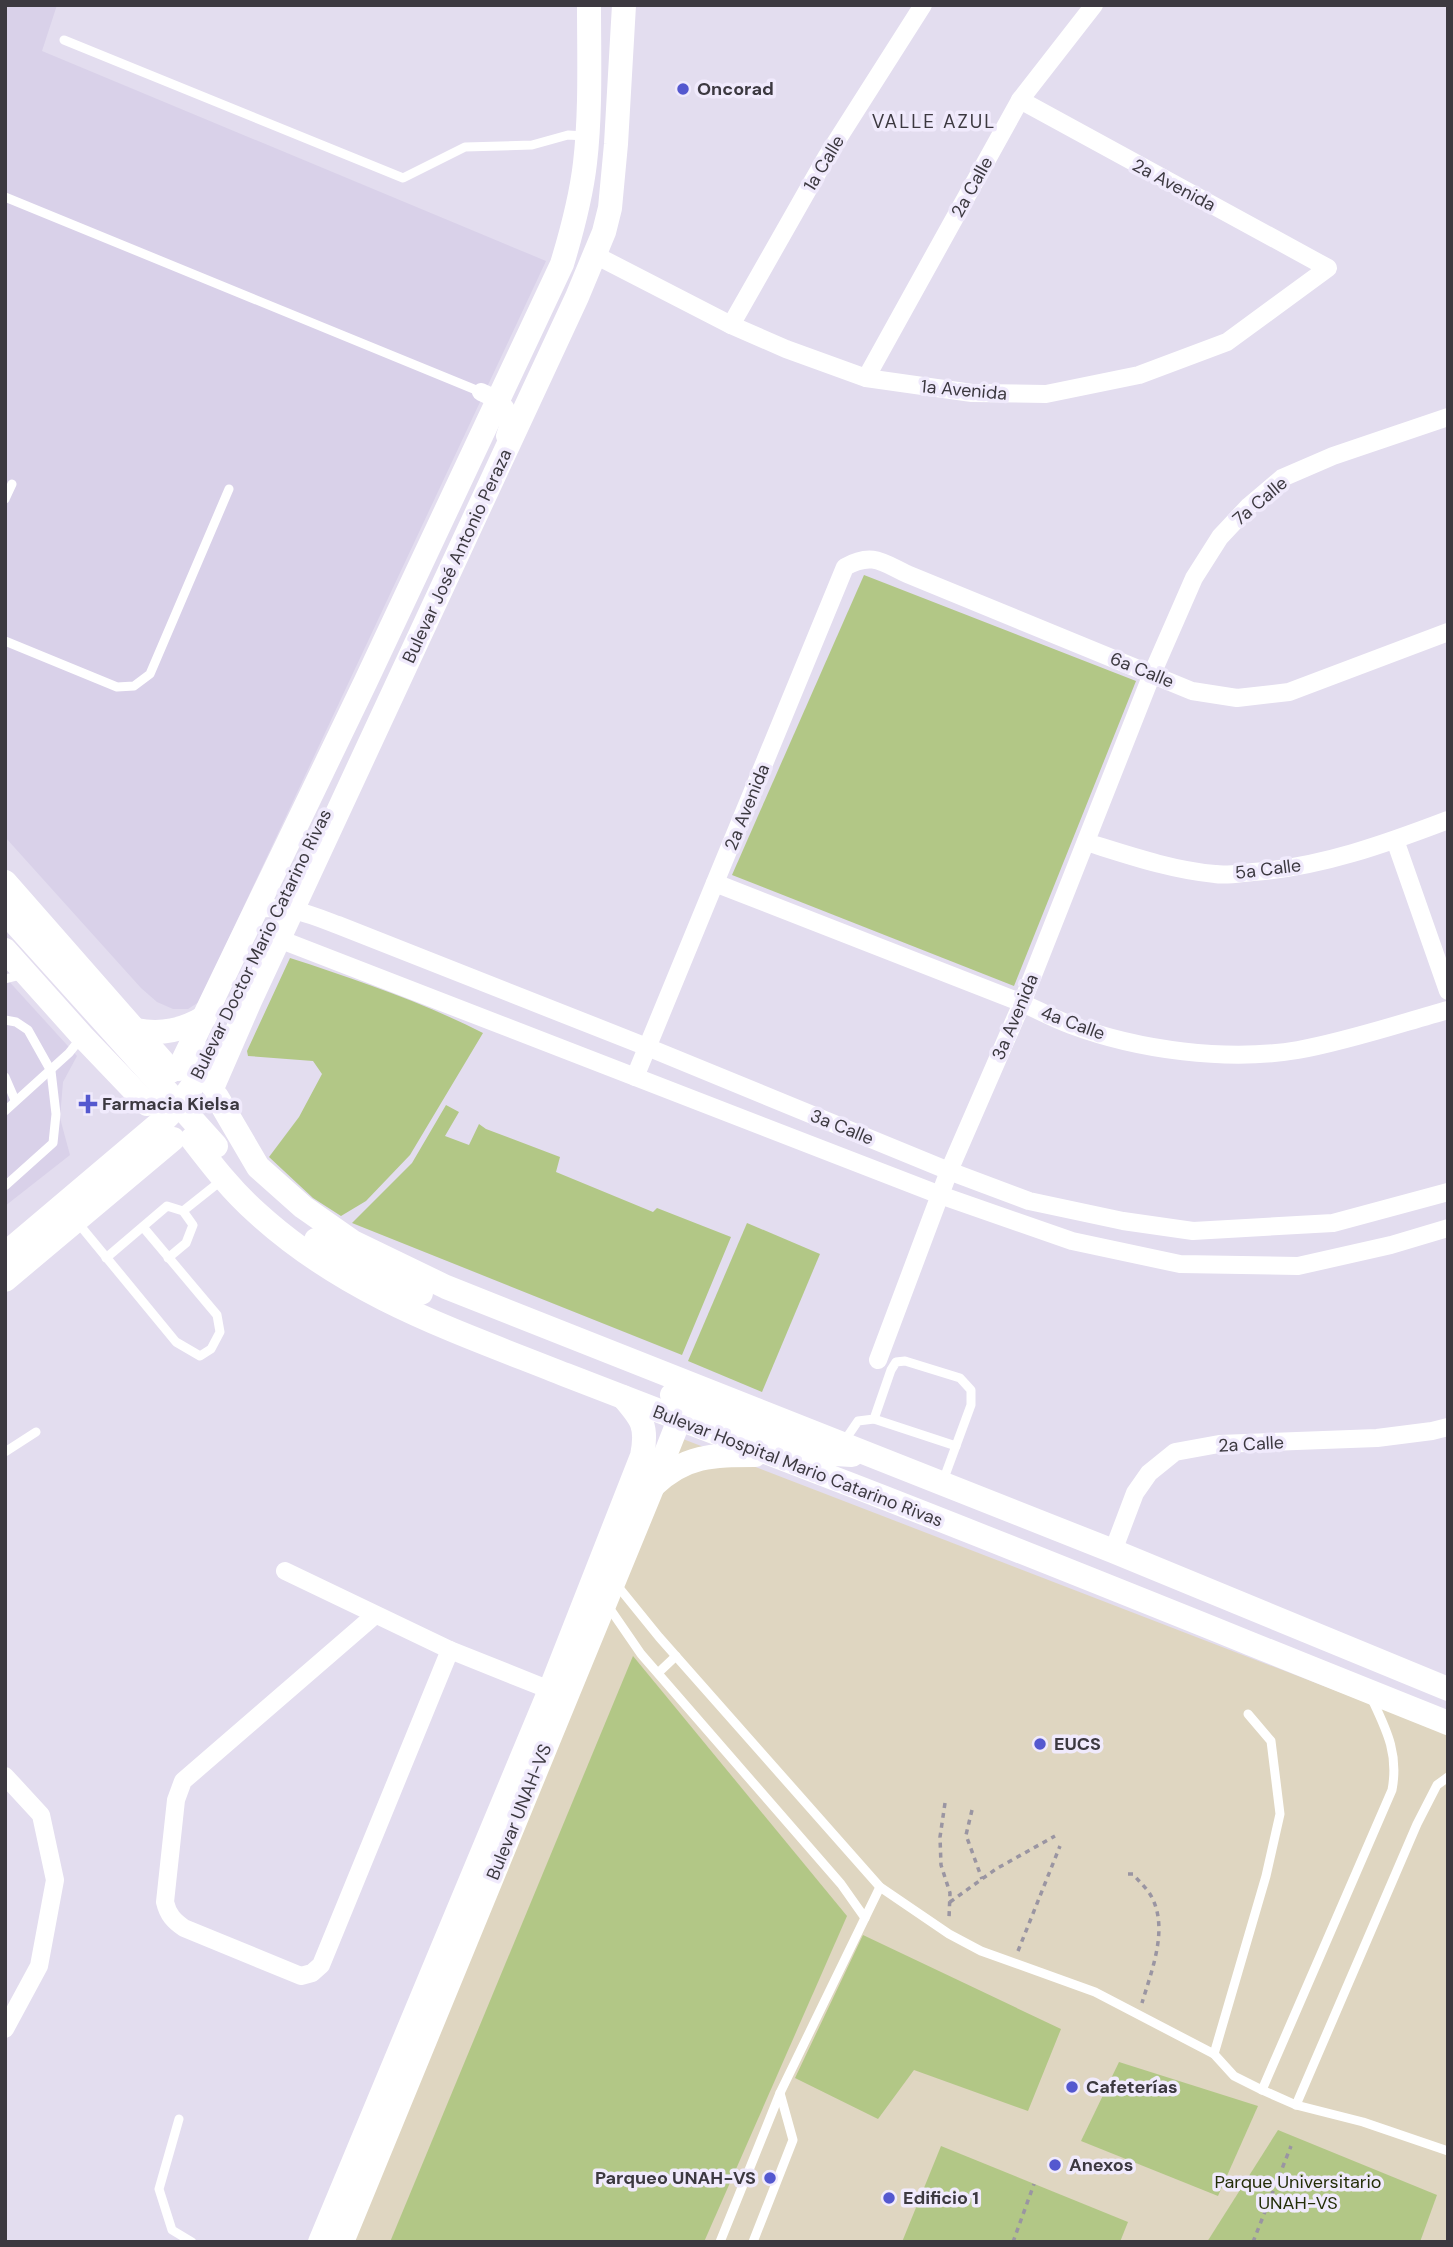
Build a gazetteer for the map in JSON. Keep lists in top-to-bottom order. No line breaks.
{"streets":{"main road":["Bulevar José Antonio Peraza","Bulevar Doctor Mario Catarino Rivas","Bulevar Hospital Mario Catarino Rivas","Bulevar UNAH-VS"],"street":["1a Calle","2a Avenida","2a Calle","1a Avenida","7a Calle","6a Calle","5a Calle","3a Avenida","4a Calle","3a Calle"]},"crossings":[["1a Calle","1a Avenida"],["2a Avenida","2a Calle"],["2a Avenida","1a Avenida"],["2a Avenida","6a Calle"],["2a Avenida","4a Calle"],["2a Avenida","3a Calle"],["2a Calle","1a Avenida"],["2a Calle","Bulevar Hospital Mario Catarino Rivas"],["1a Avenida","Bulevar José Antonio Peraza"],["7a Calle","6a Calle"],["7a Calle","3a Avenida"],["Bulevar José Antonio Peraza","3a Calle"],["Bulevar José Antonio Peraza","Bulevar Hospital Mario Catarino Rivas"],["6a Calle","3a Avenida"],["5a Calle","3a Avenida"],["3a Avenida","4a Calle"],["3a Avenida","3a Calle"],["Bulevar Hospital Mario Catarino Rivas","Bulevar UNAH-VS"]],"districts":["VALLE AZUL"],"parks":["Parque Universitario UNAH-VS"],"places":{"other":["Oncorad","EUCS","Cafeterías","Anexos","Parqueo UNAH-VS","Edificio 1"],"health":["Farmacia Kielsa"]}}
